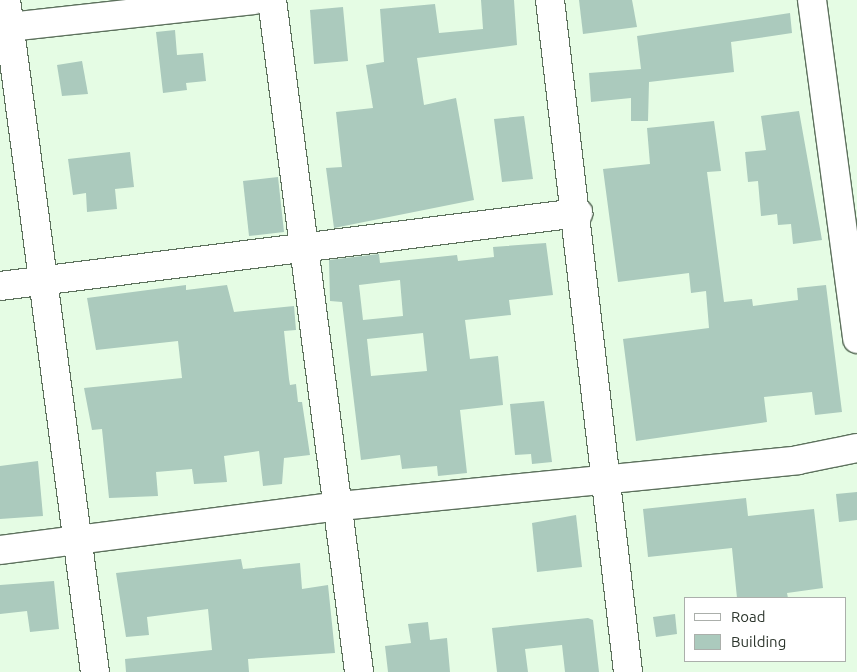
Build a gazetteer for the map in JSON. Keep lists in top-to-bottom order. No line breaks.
{"legend":["Road","Building"]}
